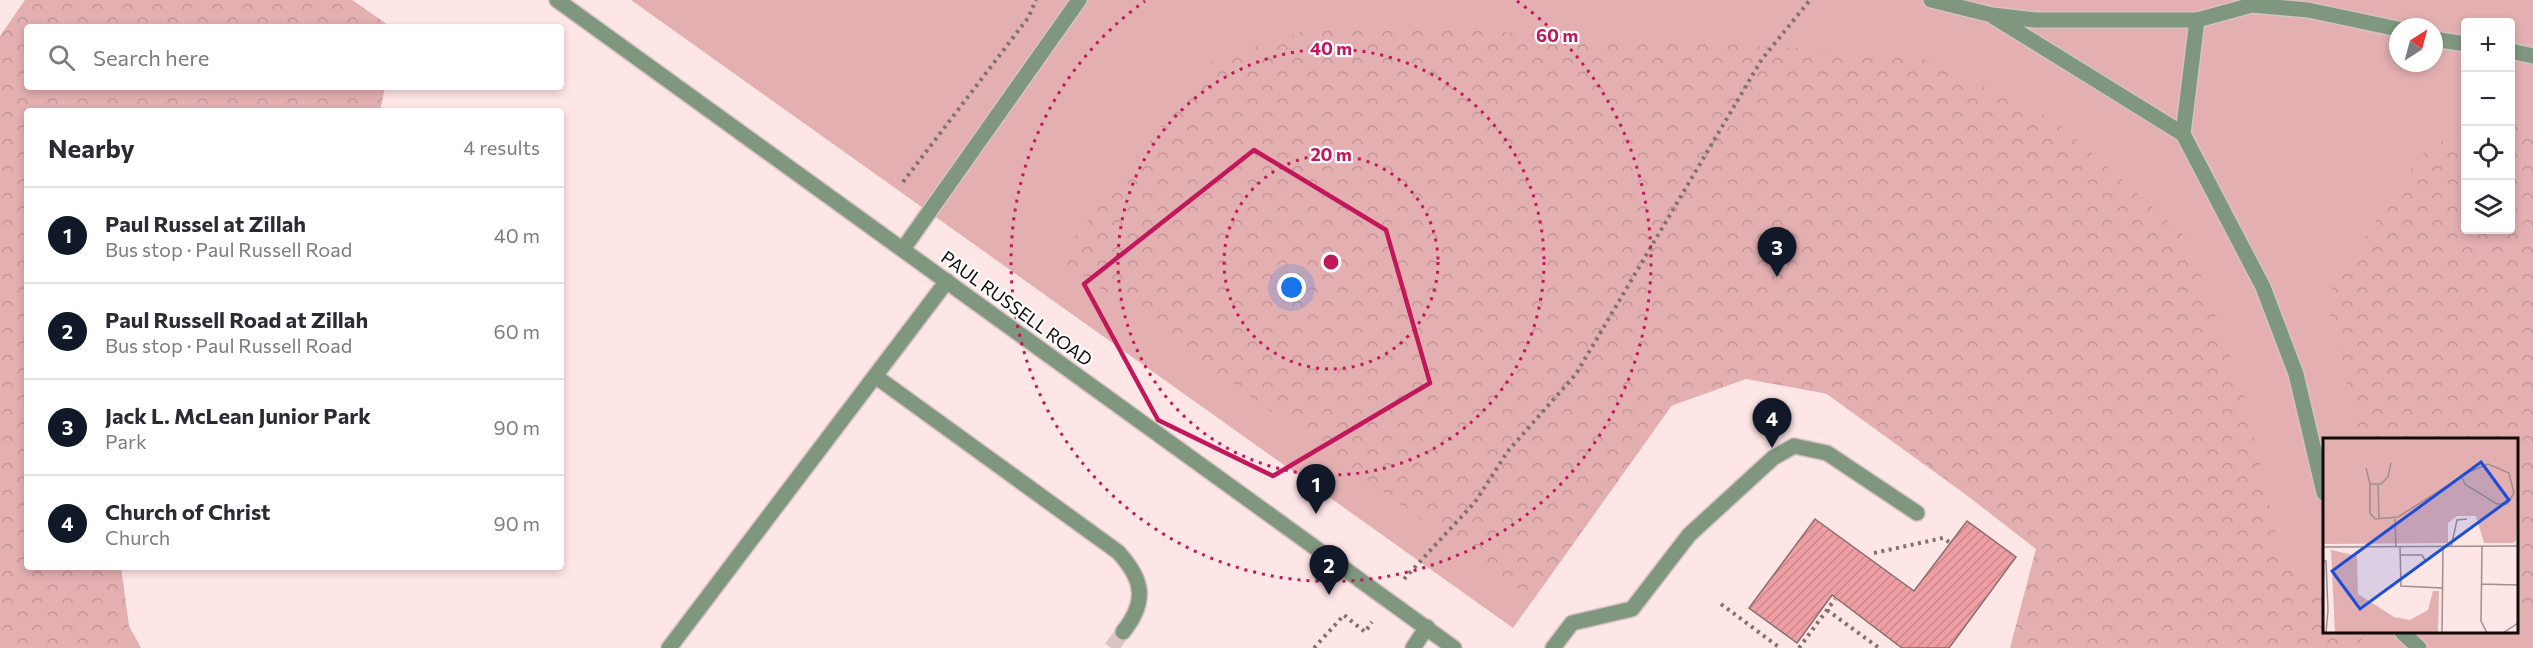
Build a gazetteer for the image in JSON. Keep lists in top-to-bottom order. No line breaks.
{"streets":{"street":["PAUL RUSSELL ROAD"]},"north":"top right","page":{"map_buttons":["+","−"],"search":"Search here","heading":["Nearby","4 results"],"list":[{"mark":"1","name":"Paul Russel at Zillah","note":"Bus stop · Paul Russell Road","value":"40 m"},{"mark":"2","name":"Paul Russell Road at Zillah","note":"Bus stop · Paul Russell Road","value":"60 m"},{"mark":"3","name":"Jack L. McLean Junior Park","note":"Park","value":"90 m"},{"mark":"4","name":"Church of Christ","note":"Church","value":"90 m"}],"pins":["3","4","1","2"]},"rings":["60 m","40 m","20 m"]}
